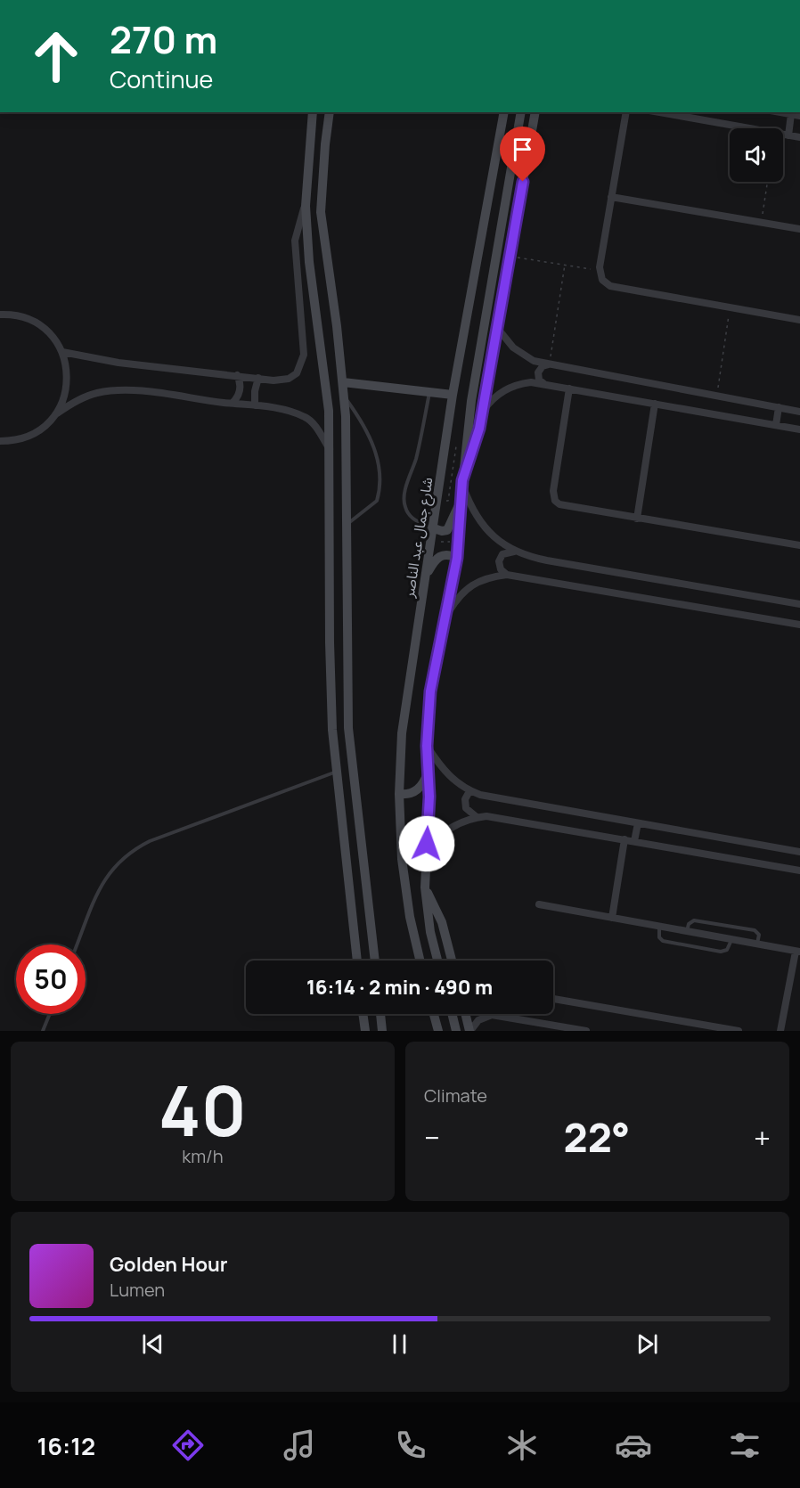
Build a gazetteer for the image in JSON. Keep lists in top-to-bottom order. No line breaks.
{"streets":{"main road":["شارع جمال عبد الناصر"]},"page":{"turn":["270 m","Continue"],"limit":"50","trip":"16:14 · 2 min · 490 m","tile":[["40","km/h"],"Climate"],"heat":["−","22°","+"],"song":["Golden Hour","Lumen"],"tabs":"16:12"}}
